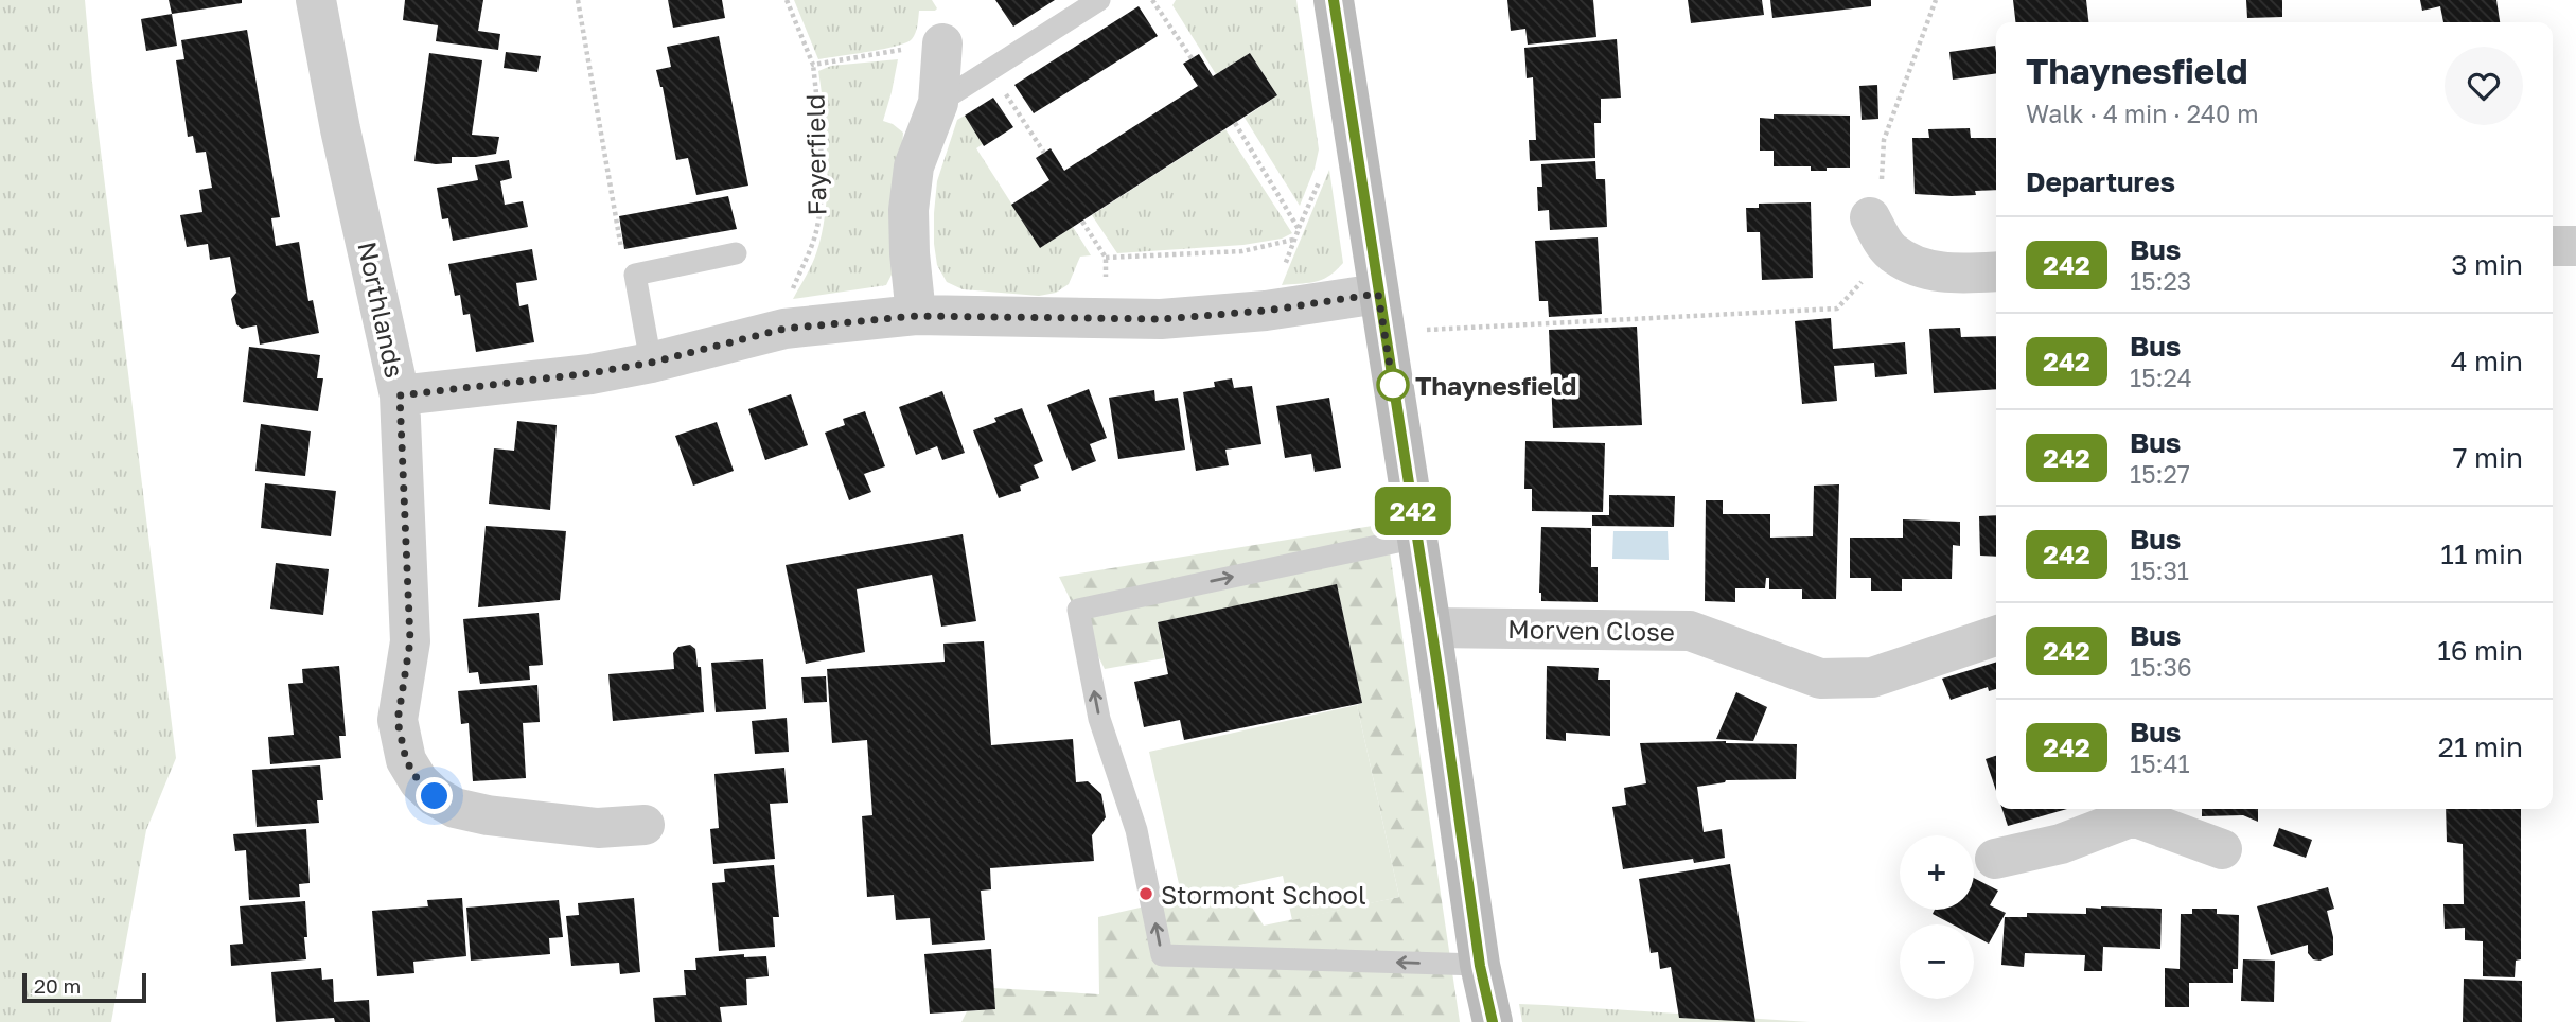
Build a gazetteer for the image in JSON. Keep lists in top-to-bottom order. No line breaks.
{"streets":{"street":["Northlands","Morven Close"],"path":["Fayerfield"]},"places":["Thaynesfield","Stormont School"],"lines":["bus line 242"],"scale_bar":"20 m","page":{"on_map":"242","heading":[["Thaynesfield","Walk · 4 min · 240 m"],"Departures"],"list":[{"mark":"242","name":"Bus","note":"15:23","value":"3 min"},{"mark":"242","name":"Bus","note":"15:24","value":"4 min"},{"mark":"242","name":"Bus","note":"15:27","value":"7 min"},{"mark":"242","name":"Bus","note":"15:31","value":"11 min"},{"mark":"242","name":"Bus","note":"15:36","value":"16 min"},{"mark":"242","name":"Bus","note":"15:41","value":"21 min"}],"map_buttons":["+","−"],"scale":"20 m"}}
